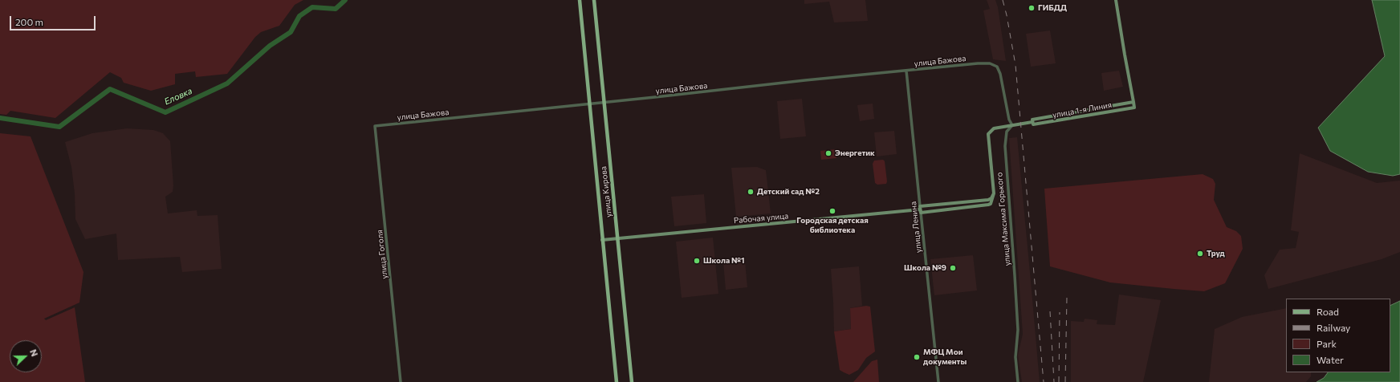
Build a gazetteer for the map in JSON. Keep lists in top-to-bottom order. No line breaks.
{"streets":{"main road":["улица 1-я Линия","улица Кирова","Рабочая улица","улица Максима Горького"],"street":["улица Бажова","улица Ленина","улица Гоголя"]},"crossings":[["улица Бажова","улица 1-я Линия"],["улица Бажова","улица Кирова"],["улица Бажова","улица Максима Горького"],["улица Бажова","улица Ленина"],["улица Бажова","улица Гоголя"],["улица 1-я Линия","улица Максима Горького"],["улица Кирова","Рабочая улица"],["Рабочая улица","улица Максима Горького"],["Рабочая улица","улица Ленина"]],"water":["Еловка"],"places":["ГИБДД","Энергетик","Детский сад №2","Городская детская библиотека","Труд","Школа №1","Школа №9","МФЦ Мои документы"],"legend":["Road","Railway","Park","Water"],"scale_bar":"200 m","north":"right"}
